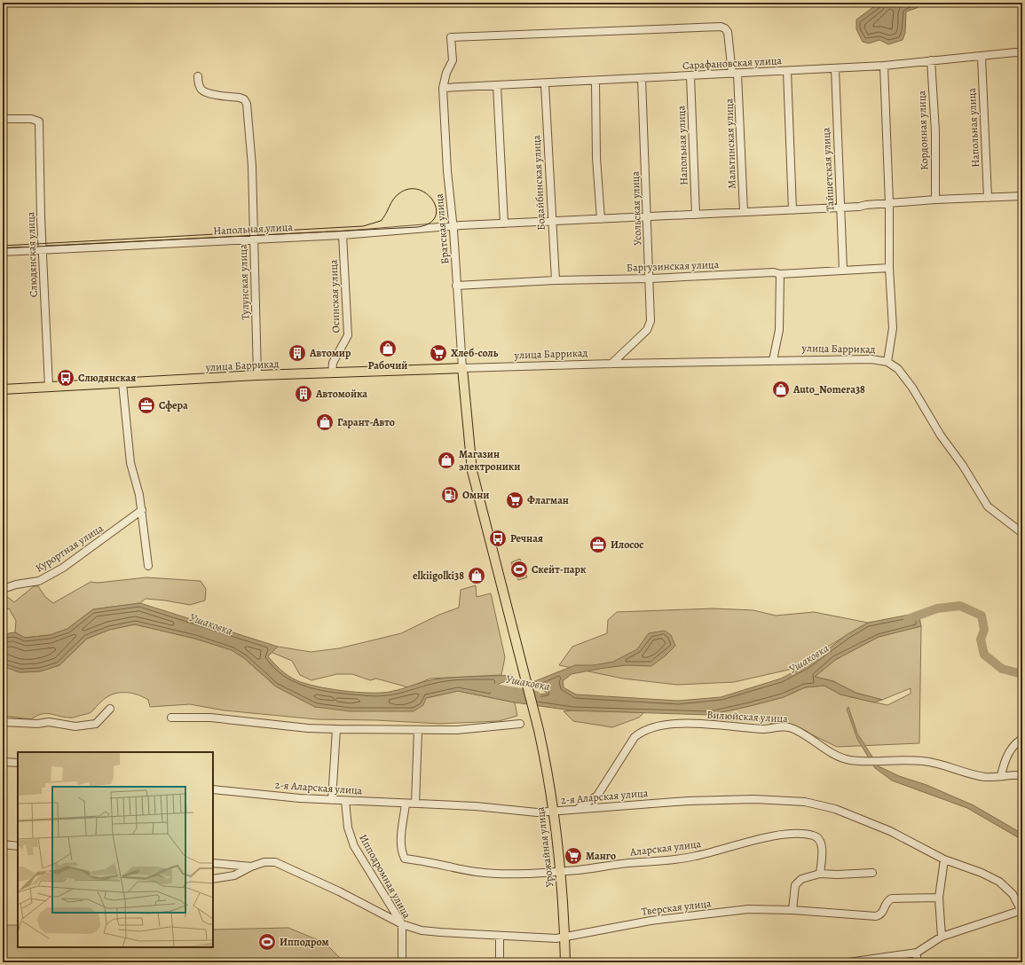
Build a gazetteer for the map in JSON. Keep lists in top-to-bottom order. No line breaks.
{"streets":{"main road":["улица Баррикад","Урожайная улица"],"street":["Сарафановская улица","Напольная улица","Кордонная улица","Мальтинская улица","Тайшетская улица","Бодайбинская улица","Усольская улица","Братская улица","Слюдянская улица","Баргузинская улица","Тулунская улица","Осинская улица","Курортная улица","Вилюйская улица","2-я Аларская улица","Аларская улица","Ипподромная улица","Тверская улица"]},"crossings":[["Сарафановская улица","Напольная улица"],["Сарафановская улица","Кордонная улица"],["Сарафановская улица","Мальтинская улица"],["Сарафановская улица","Тайшетская улица"],["Сарафановская улица","Бодайбинская улица"],["Сарафановская улица","Усольская улица"],["Сарафановская улица","Братская улица"],["Напольная улица","Кордонная улица"],["Напольная улица","Мальтинская улица"],["Напольная улица","Тайшетская улица"],["Напольная улица","Бодайбинская улица"],["Напольная улица","Усольская улица"],["Напольная улица","Братская улица"],["Напольная улица","Слюдянская улица"],["Напольная улица","Тулунская улица"],["Напольная улица","Осинская улица"],["Мальтинская улица","Братская улица"],["Тайшетская улица","Баргузинская улица"],["Бодайбинская улица","Баргузинская улица"],["Усольская улица","Баргузинская улица"],["Усольская улица","улица Баррикад"],["Братская улица","Баргузинская улица"],["Братская улица","улица Баррикад"],["Братская улица","Урожайная улица"],["Слюдянская улица","улица Баррикад"],["Тулунская улица","улица Баррикад"],["Осинская улица","улица Баррикад"],["улица Баррикад","Урожайная улица"],["2-я Аларская улица","Урожайная улица"],["2-я Аларская улица","Аларская улица"],["2-я Аларская улица","Ипподромная улица"],["Урожайная улица","Аларская улица"],["Урожайная улица","Тверская улица"],["Ипподромная улица","Тверская улица"]],"water":["Ушаковка"],"places":{"shop":["Рабочий","Auto_Nomera38","Гарант-Авто","Магазин электроники","elkiigolki38"],"building":["Автомир","Автомойка"],"supermarket":["Хлеб-соль","Флагман","Манго"],"bus stop":["Слюдянская","Речная"],"office":["Сфера","Илосос"],"fuel station":["Омни"],"sports":["Скейт-парк","Ипподром"]}}
